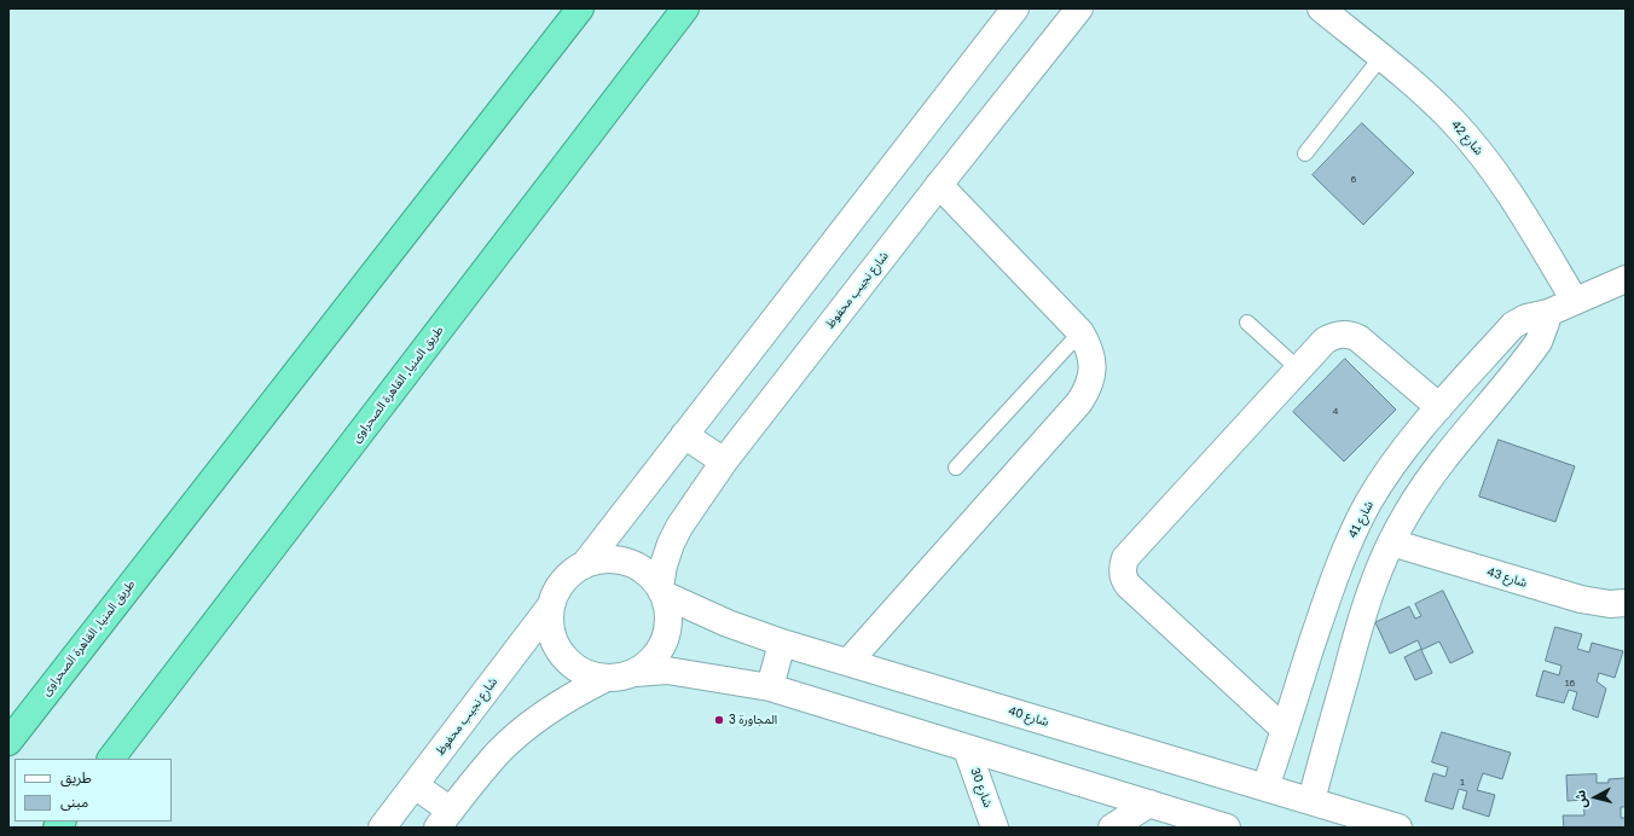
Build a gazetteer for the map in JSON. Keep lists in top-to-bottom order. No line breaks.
{"streets":{"highway":["طريق المنيا, القاهرة الصحراوى"],"street":["شارع 42","شارع نجيب محفوظ","شارع 41","شارع 43","شارع 40","شارع 30"]},"crossings":[["شارع 42","شارع 41"],["شارع نجيب محفوظ","شارع 40"],["شارع 41","شارع 40"]],"places":["المجاورة 3"],"house_numbers":["6","4","16","1"],"legend":["طريق","مبنى"],"north":"left"}
